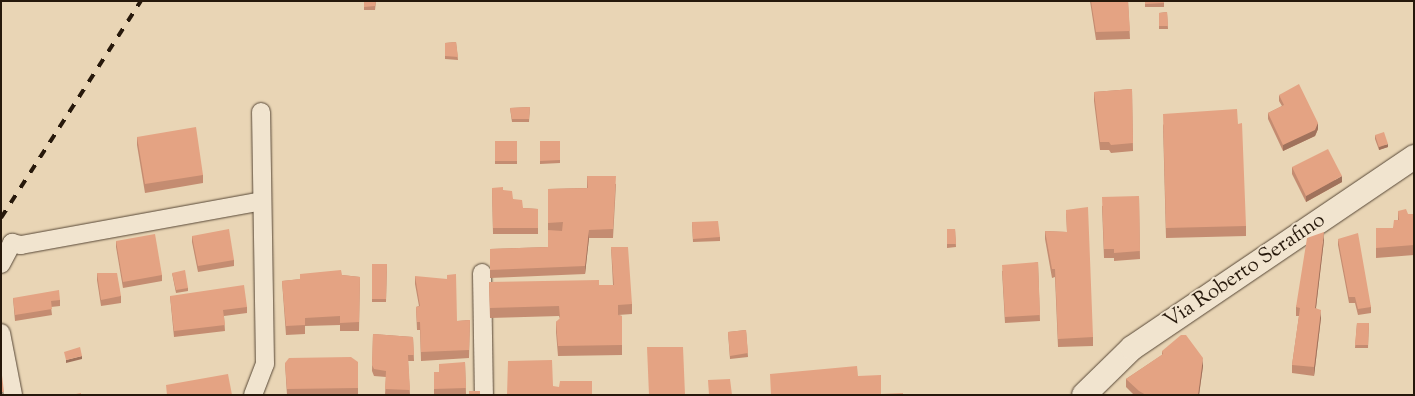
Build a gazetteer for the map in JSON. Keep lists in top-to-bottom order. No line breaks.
{"streets":{"main road":["Via Roberto Serafino"]}}
